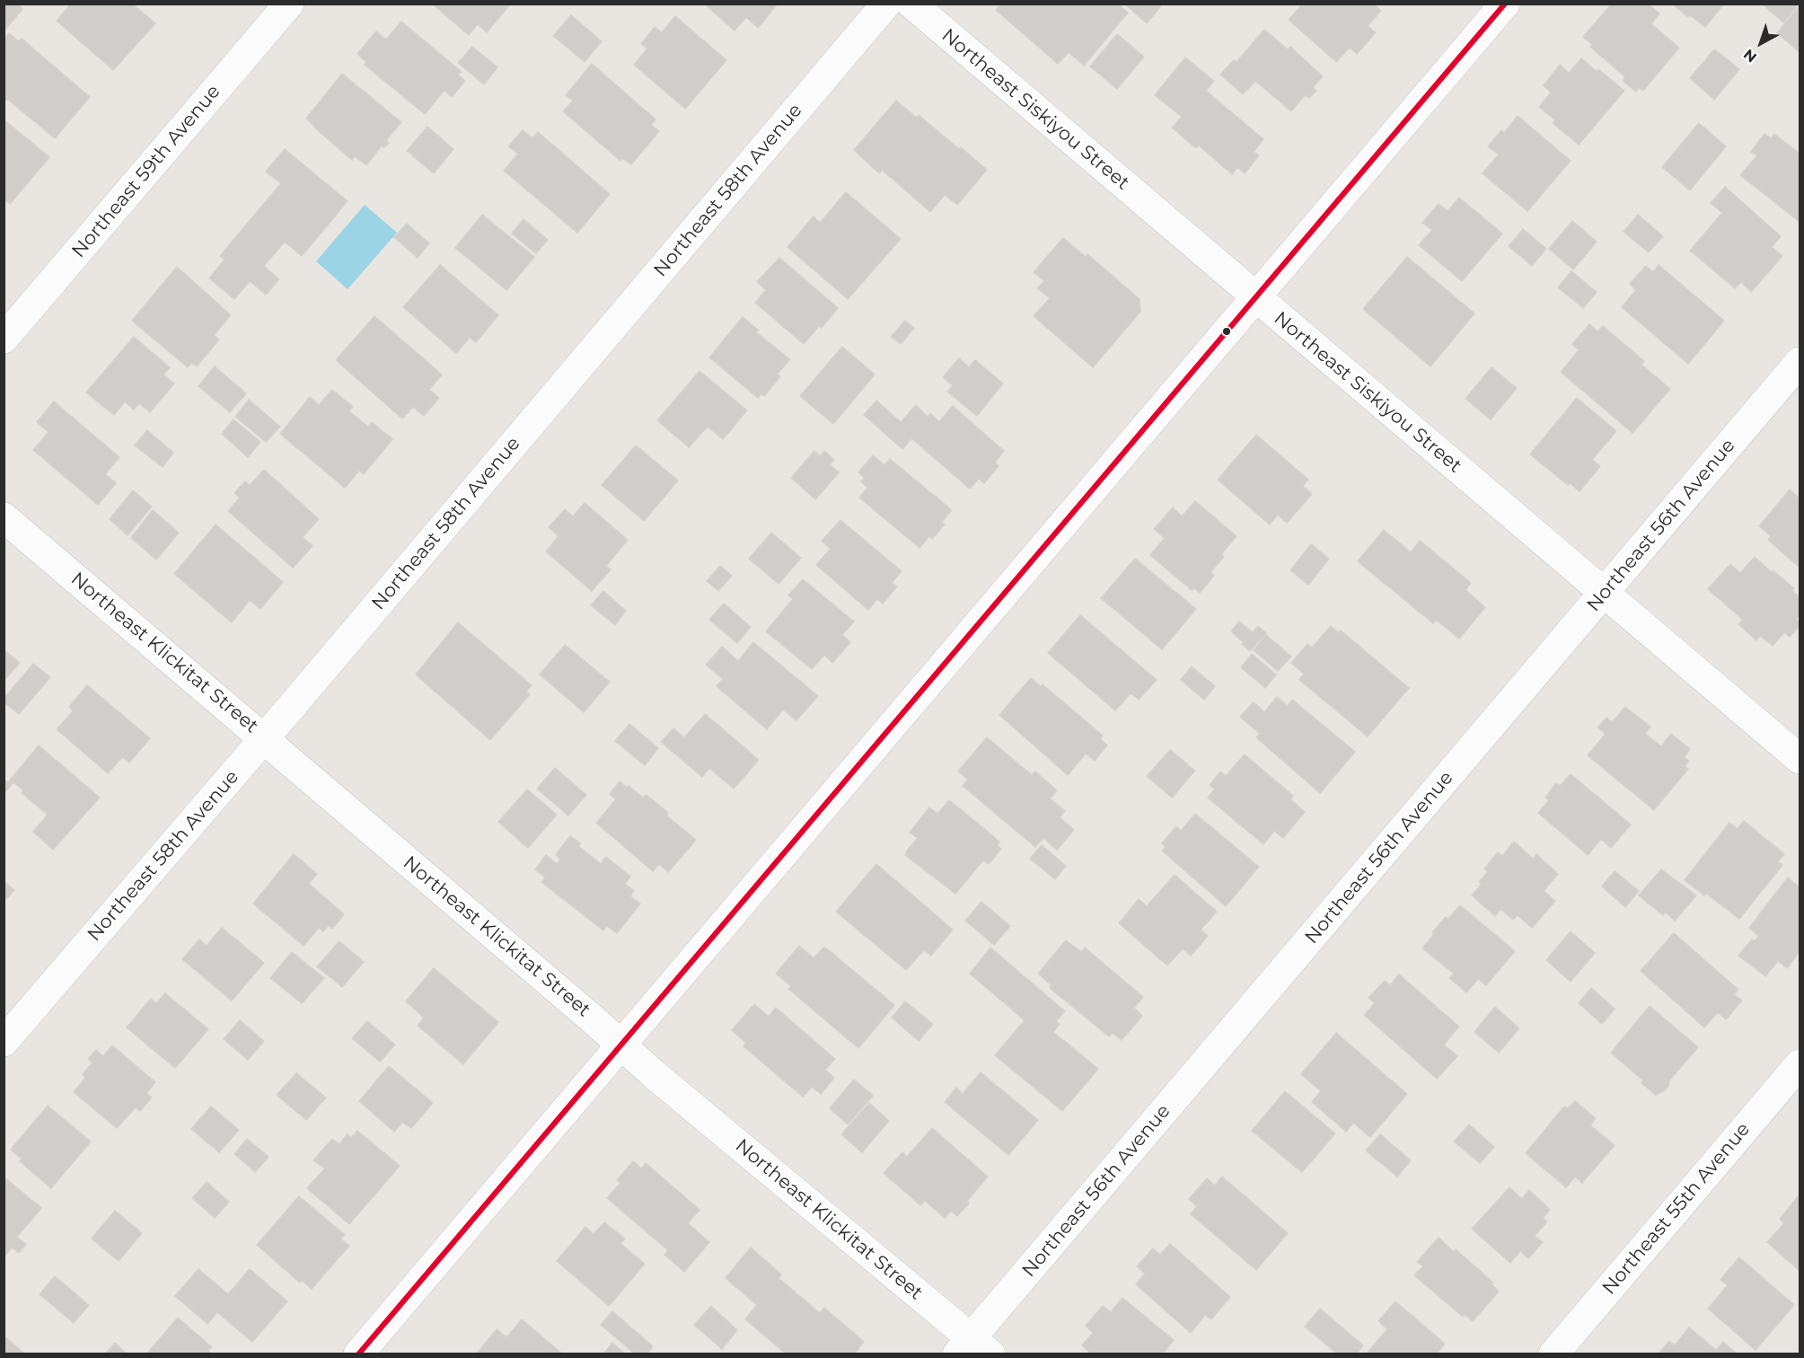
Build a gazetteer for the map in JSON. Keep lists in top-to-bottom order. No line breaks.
{"streets":{"street":["Northeast Siskiyou Street","Northeast 59th Avenue","Northeast 58th Avenue","Northeast 56th Avenue","Northeast Klickitat Street","Northeast 55th Avenue"]},"crossings":[["Northeast Siskiyou Street","Northeast 56th Avenue"],["Northeast 58th Avenue","Northeast Klickitat Street"],["Northeast 56th Avenue","Northeast Klickitat Street"]],"north":"bottom left"}
